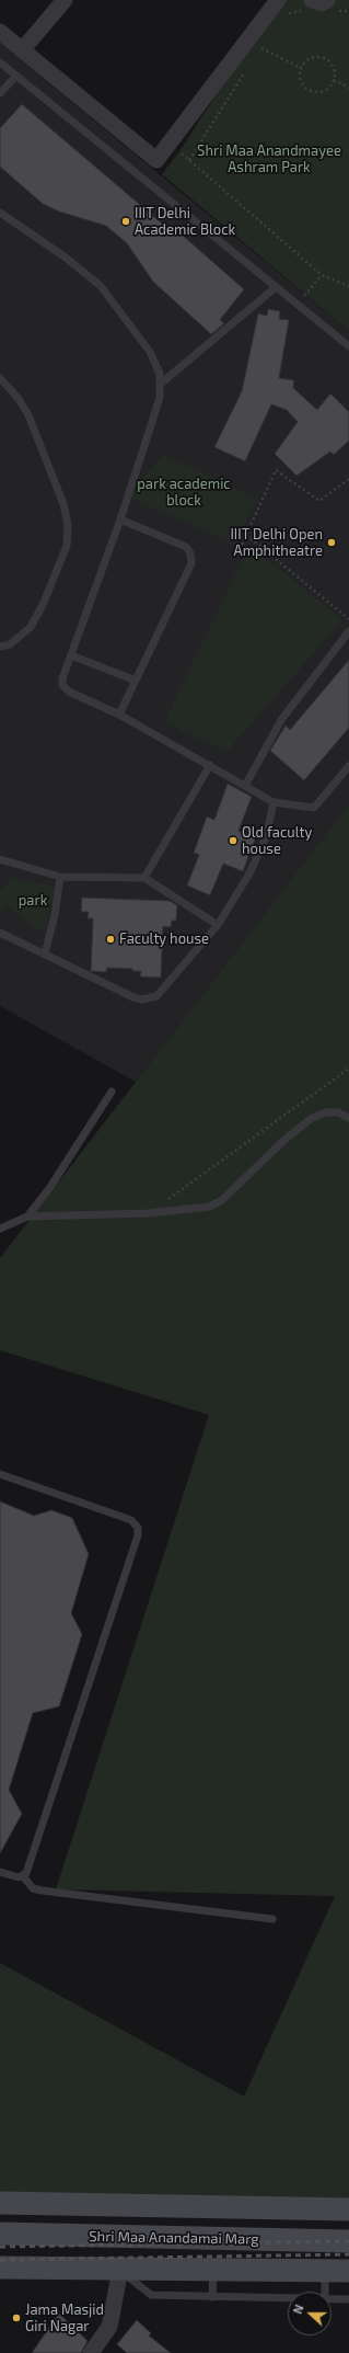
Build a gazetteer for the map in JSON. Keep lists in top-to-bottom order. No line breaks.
{"streets":{"main road":["Shri Maa Anandamai Marg"]},"parks":["Shri Maa Anandmayee Ashram Park","park academic block","park"],"places":["IIIT Delhi Academic Block","IIIT Delhi Open Amphitheatre","Old faculty house","Faculty house","Jama Masjid Giri Nagar"],"north":"left"}
